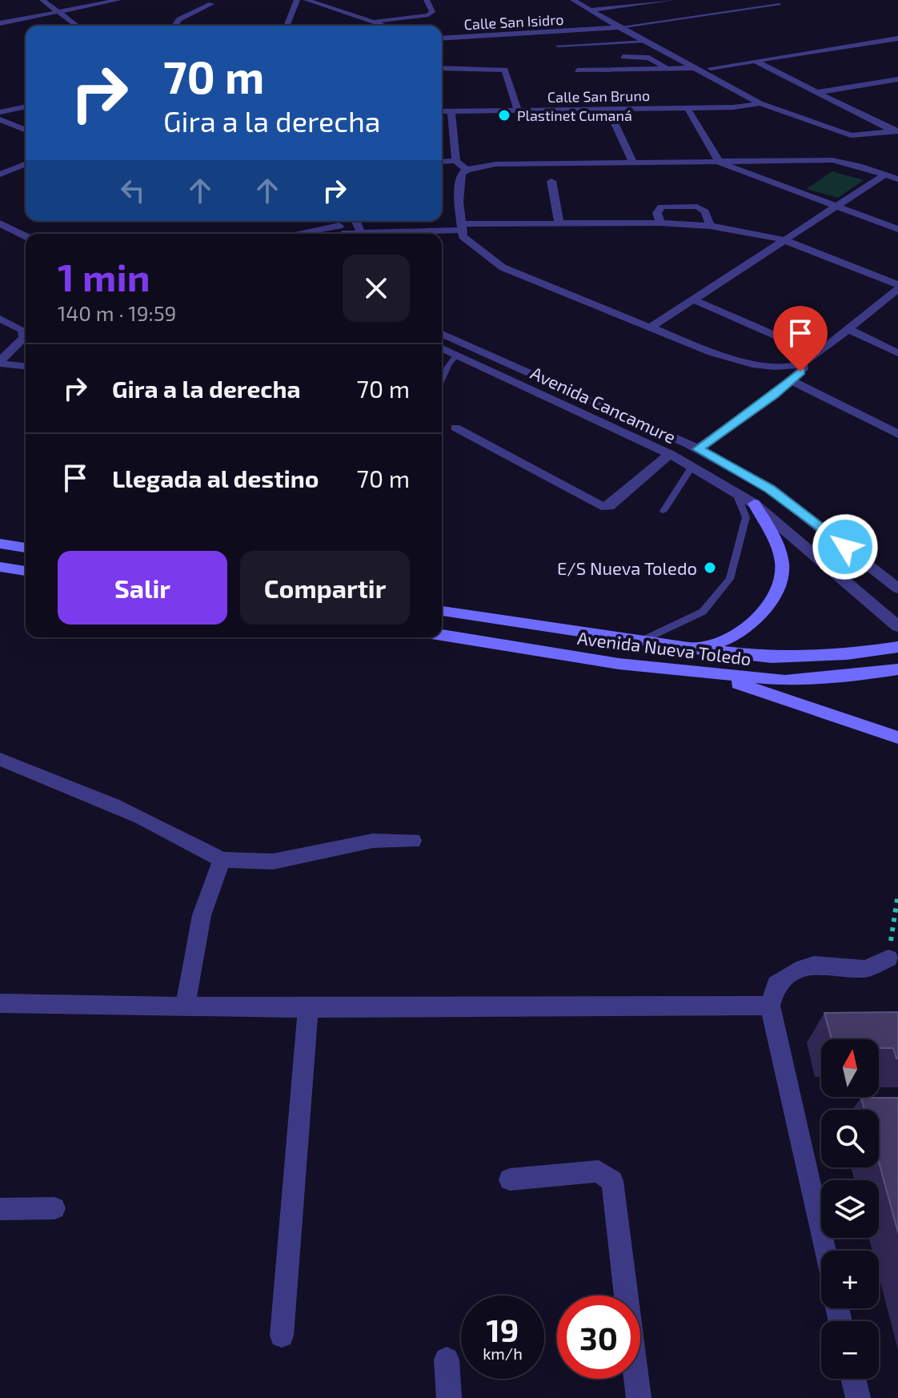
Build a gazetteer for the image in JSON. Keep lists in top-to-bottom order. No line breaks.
{"streets":{"main road":["Avenida Nueva Toledo"],"street":["Calle San Isidro","Calle San Bruno","Avenida Cancamure"]},"places":["Plastinet Cumaná","E/S Nueva Toledo"],"north":"top","page":{"turn":["70 m","Gira a la derecha"],"heading":["1 min","140 m · 19:59"],"list":[{"name":"Gira a la derecha","value":"70 m"},{"name":"Llegada al destino","value":"70 m"}],"buttons":["Salir","Compartir"],"map_buttons":["+","−"],"speed":"19 km/h","limit":"30"}}
